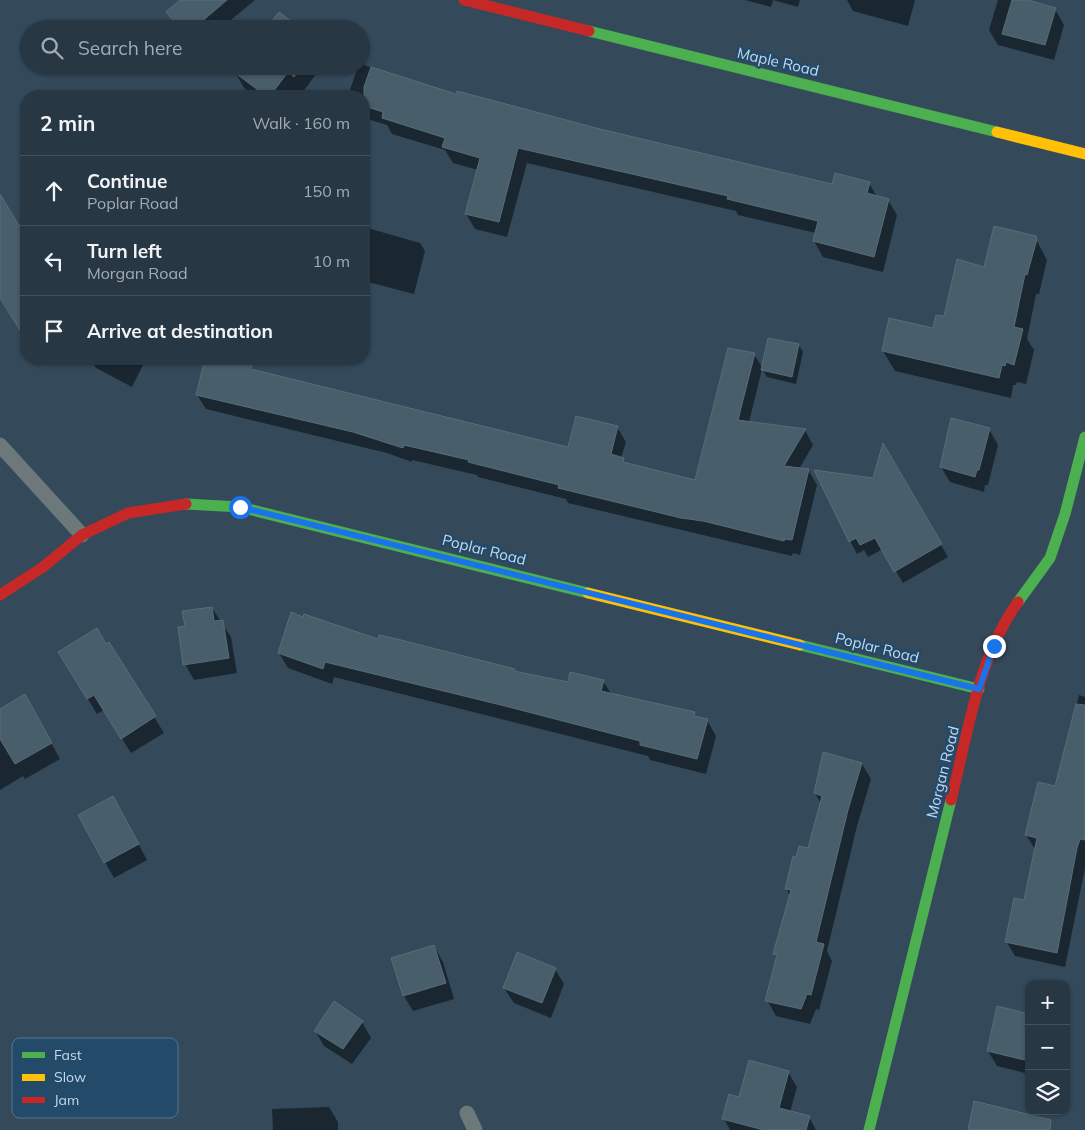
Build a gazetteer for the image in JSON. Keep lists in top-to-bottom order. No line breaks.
{"streets":{"street":["Maple Road","Poplar Road","Morgan Road"]},"crossings":[["Poplar Road","Morgan Road"]],"legend":["Fast","Slow","Jam"],"page":{"search":"Search here","heading":["2 min","Walk · 160 m"],"list":[["Continue","Poplar Road","150 m"],["Turn left","Morgan Road","10 m"],"Arrive at destination"],"map_buttons":["+","−"]}}
